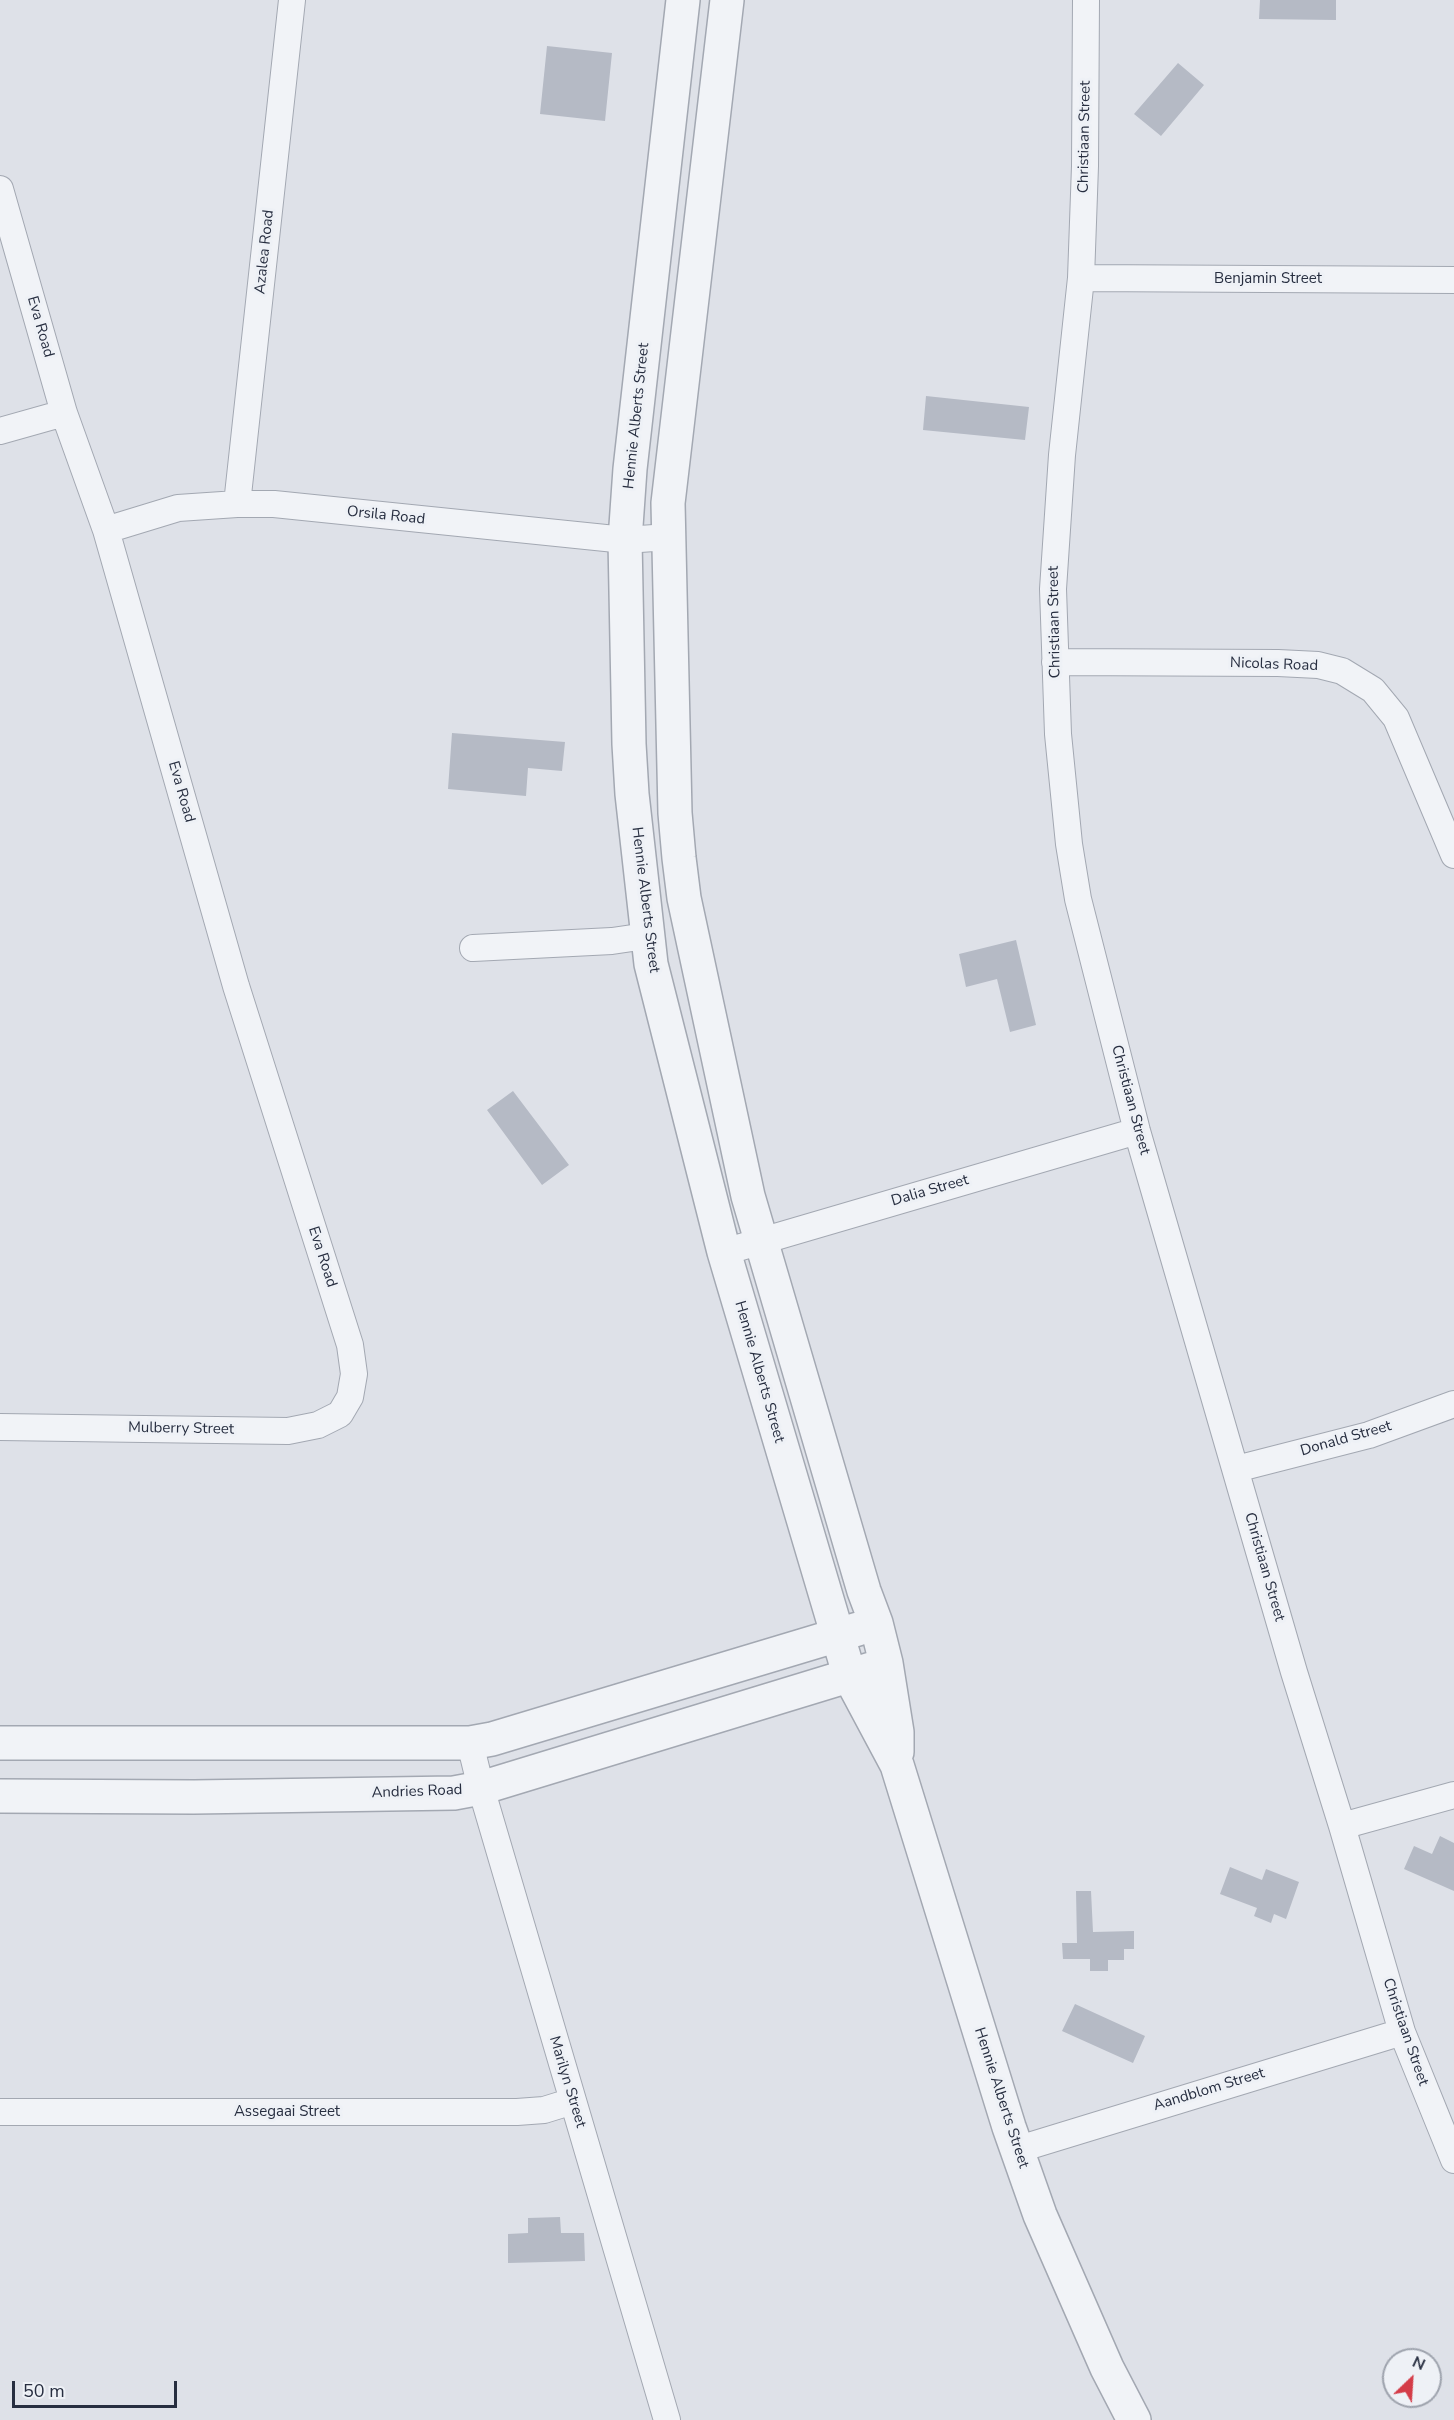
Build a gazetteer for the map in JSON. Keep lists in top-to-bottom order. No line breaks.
{"streets":{"street":["Christiaan Street","Azalea Road","Benjamin Street","Eva Road","Hennie Alberts Street","Orsila Road","Nicolas Road","Dalia Street","Mulberry Street","Donald Street","Andries Road","Marilyn Street","Aandblom Street","Assegaai Street"]},"crossings":[["Christiaan Street","Benjamin Street"],["Christiaan Street","Nicolas Road"],["Christiaan Street","Dalia Street"],["Christiaan Street","Donald Street"],["Christiaan Street","Aandblom Street"],["Azalea Road","Orsila Road"],["Eva Road","Orsila Road"],["Eva Road","Mulberry Street"],["Hennie Alberts Street","Orsila Road"],["Hennie Alberts Street","Dalia Street"],["Hennie Alberts Street","Andries Road"],["Hennie Alberts Street","Aandblom Street"],["Andries Road","Marilyn Street"],["Marilyn Street","Assegaai Street"]],"scale_bar":"50 m","north":"top right"}
